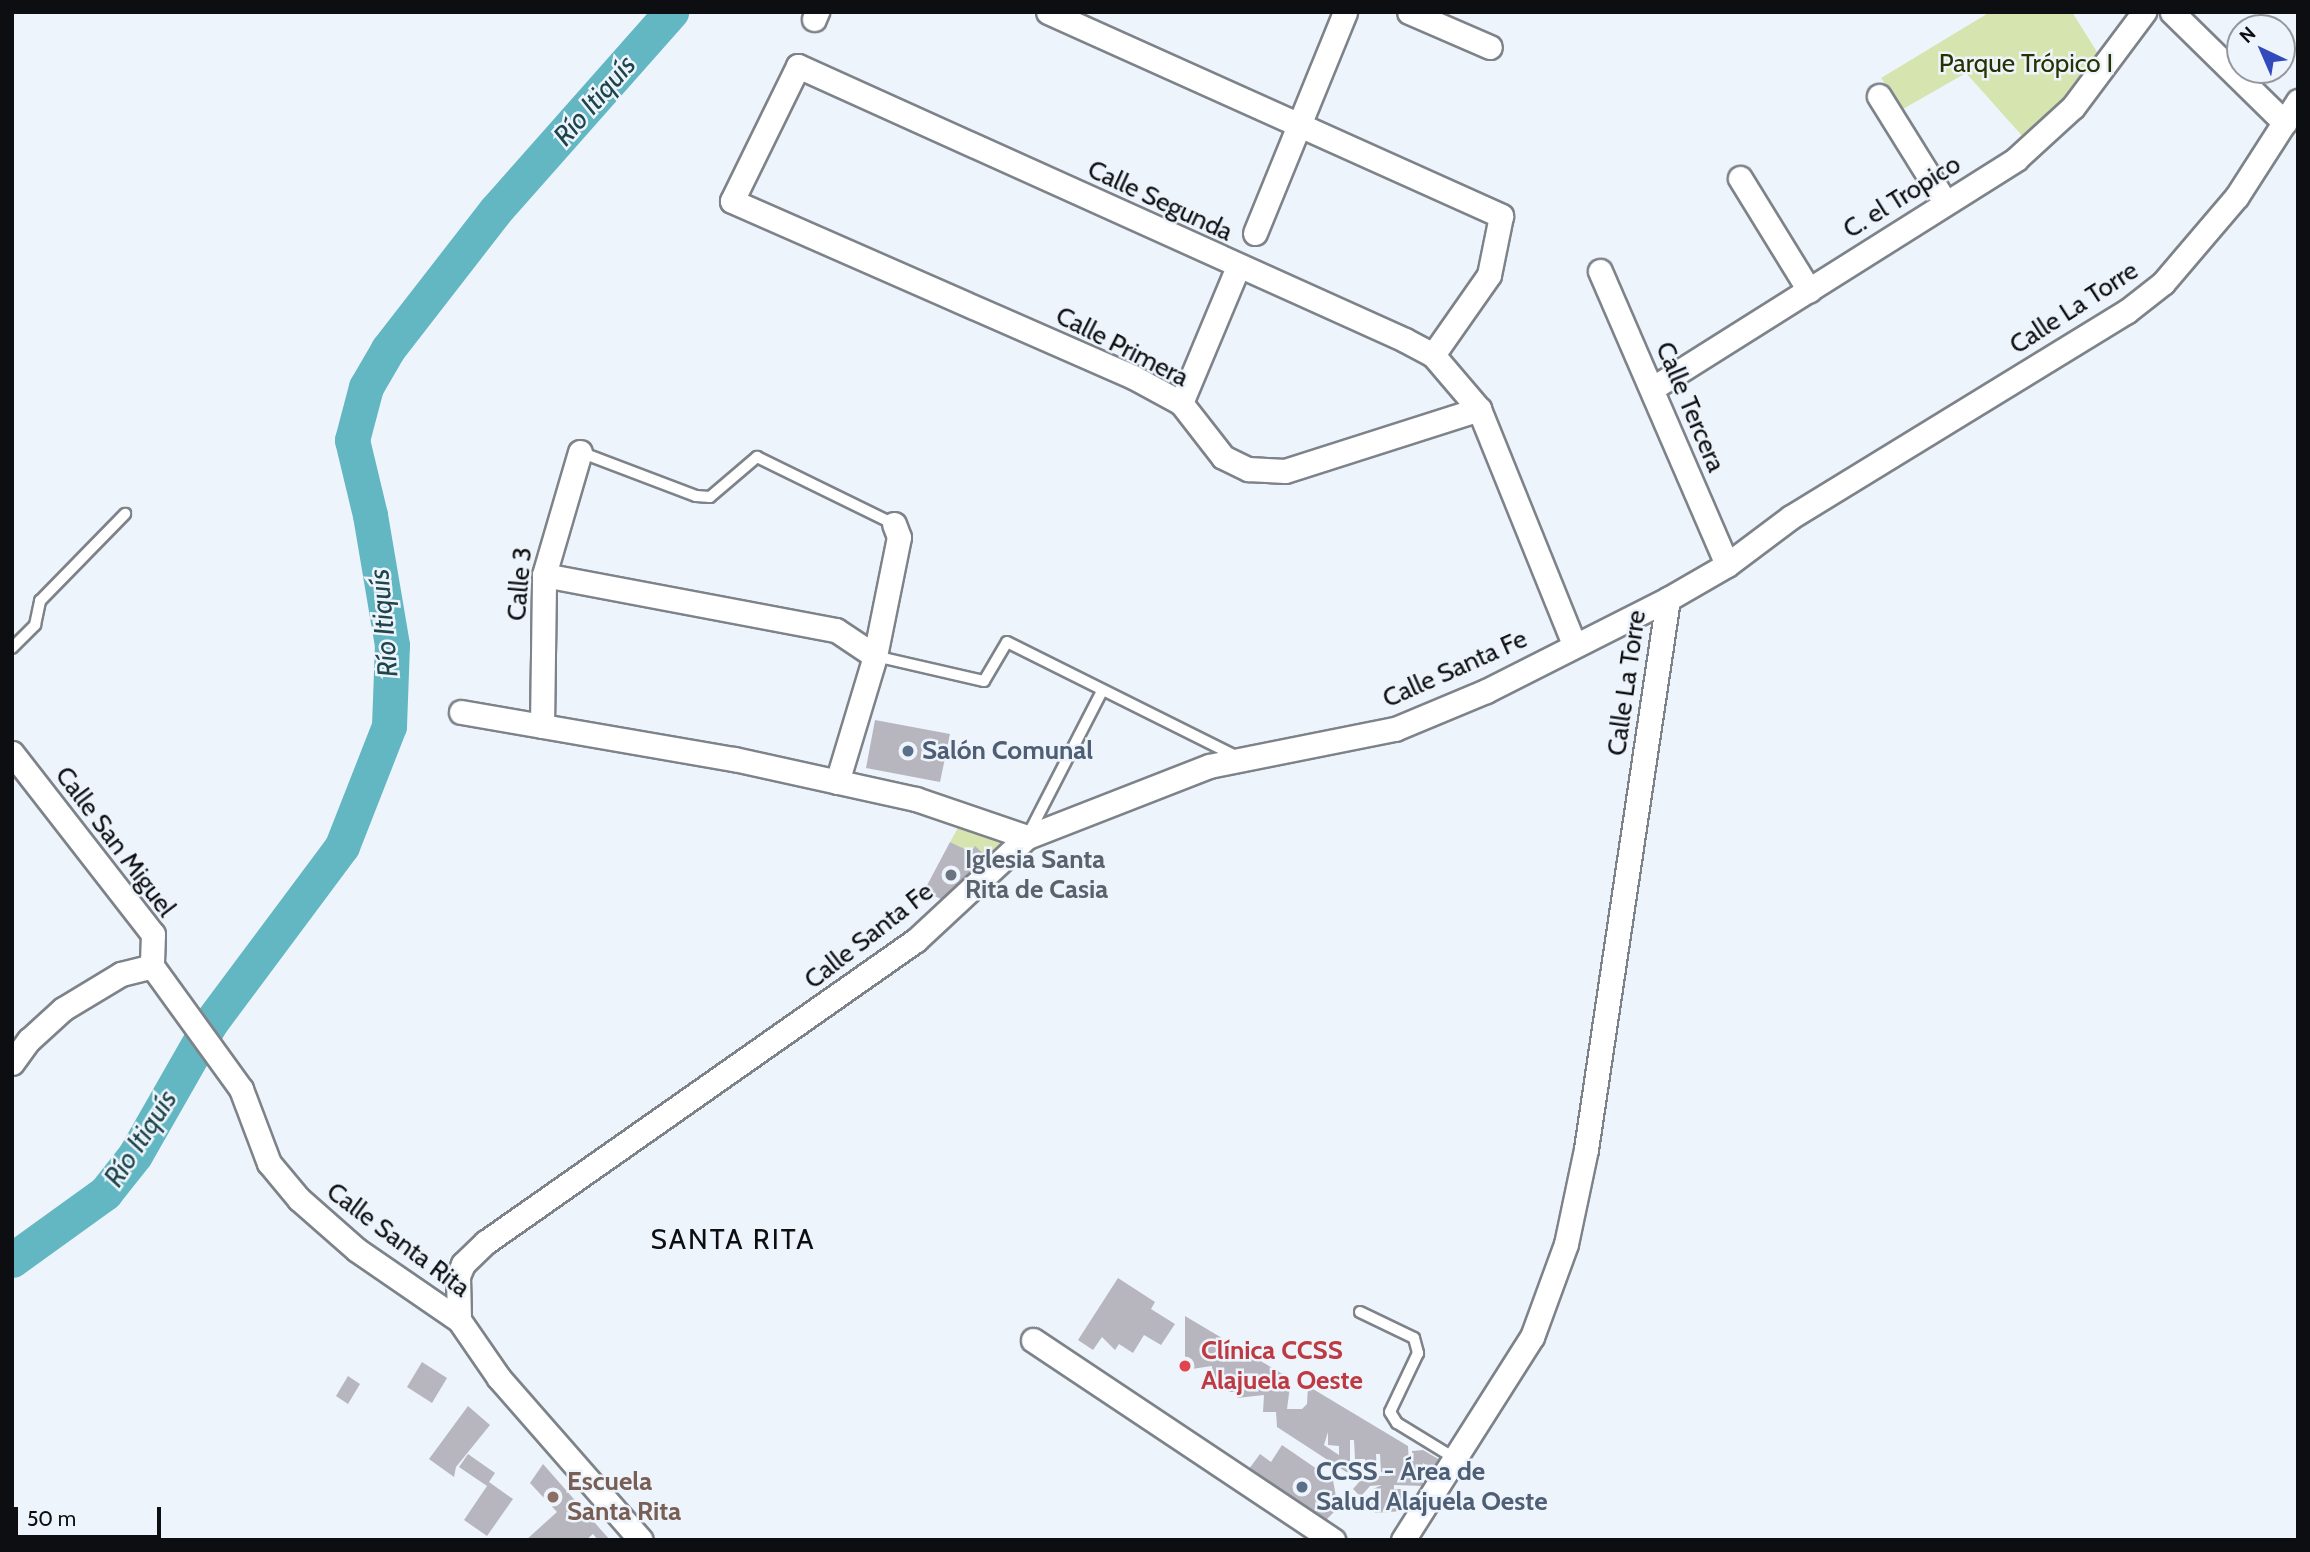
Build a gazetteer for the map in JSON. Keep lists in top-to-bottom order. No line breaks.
{"streets":{"street":["C. el Tropico","Calle Segunda","Calle La Torre","Calle Primera","Calle Tercera","Calle 3","Calle Santa Fe","Calle San Miguel","Calle Santa Rita"]},"crossings":[["C. el Tropico","Calle Tercera"],["Calle Segunda","Calle Primera"],["Calle La Torre","Calle Tercera"],["Calle La Torre","Calle Santa Fe"],["Calle Santa Fe","Calle Santa Rita"],["Calle San Miguel","Calle Santa Rita"]],"districts":["SANTA RITA"],"water":["Río Itiquís"],"parks":["Parque Trópico I"],"places":["Salón Comunal","Iglesia Santa Rita de Casia","Clínica CCSS Alajuela Oeste","CCSS - Área de Salud Alajuela Oeste","Escuela Santa Rita"],"scale_bar":"50 m","north":"top left"}
